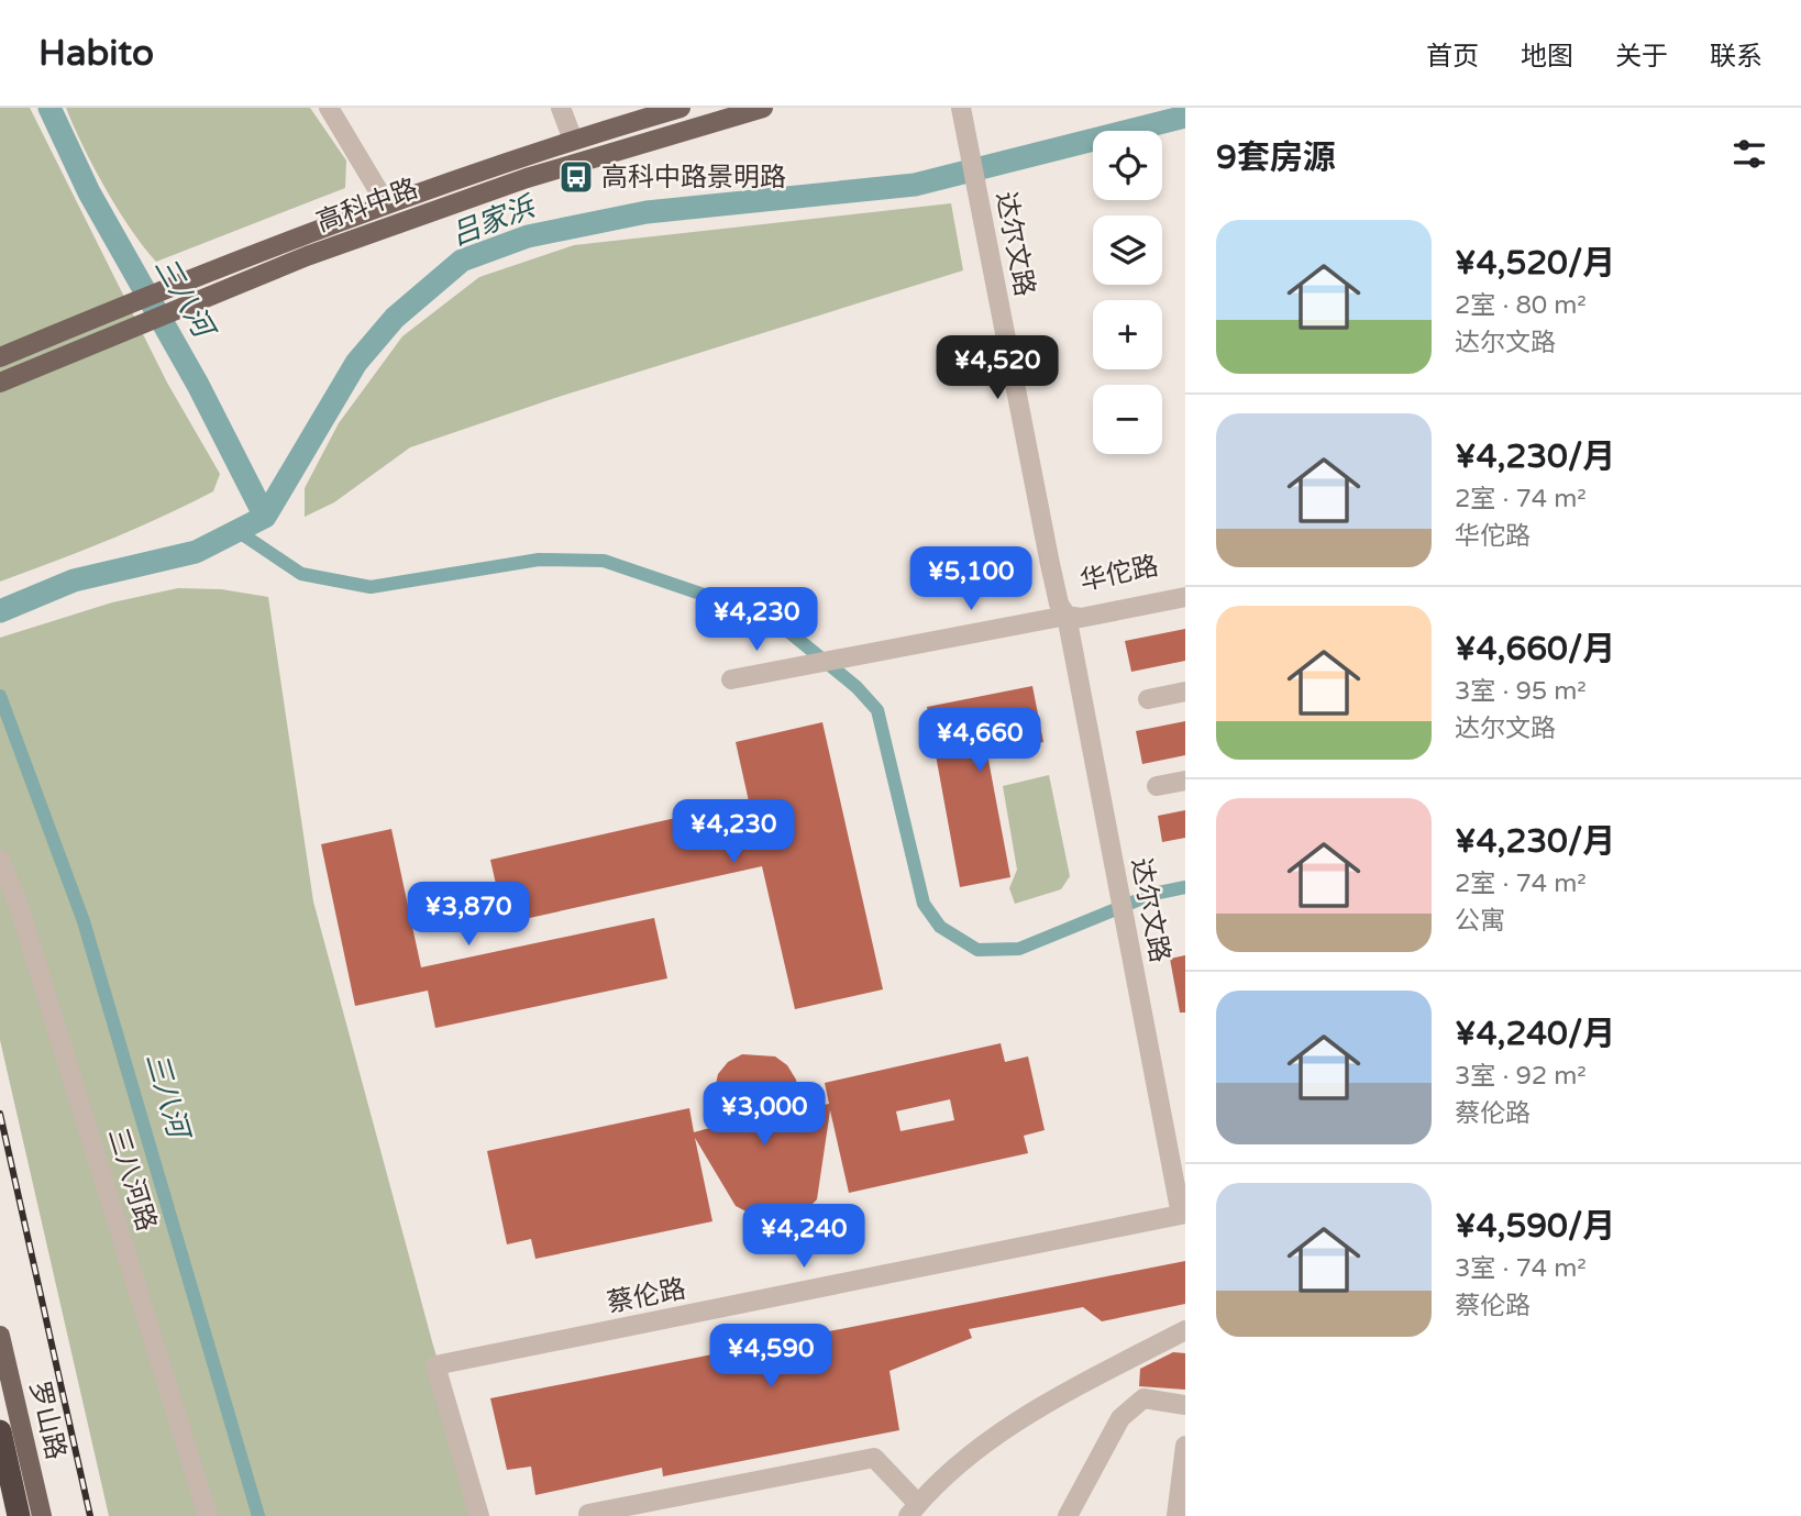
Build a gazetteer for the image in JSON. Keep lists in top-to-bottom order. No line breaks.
{"streets":{"main road":["高科中路","罗山路"],"street":["达尔文路","华佗路","三八河路","蔡伦路"]},"crossings":[["达尔文路","华佗路"],["达尔文路","蔡伦路"]],"water":["吕家浜","三八河"],"places":{"bus stop":["高科中路景明路"]},"page":{"header":"Habito","nav":["首页","地图","关于","联系"],"heading":"9套房源","map_buttons":["+","−"],"list":[{"name":"¥4,520/月","note":"2室 · 80 m² · 达尔文路"},{"name":"¥4,230/月","note":"2室 · 74 m² · 华佗路"},{"name":"¥4,660/月","note":"3室 · 95 m² · 达尔文路"},{"name":"¥4,230/月","note":"2室 · 74 m² · 公寓"},{"name":"¥4,240/月","note":"3室 · 92 m² · 蔡伦路"},{"name":"¥4,590/月","note":"3室 · 74 m² · 蔡伦路"}],"price":["¥4,520","¥5,100","¥4,230","¥4,660","¥4,230","¥3,870","¥3,000","¥4,240","¥4,590"]}}
